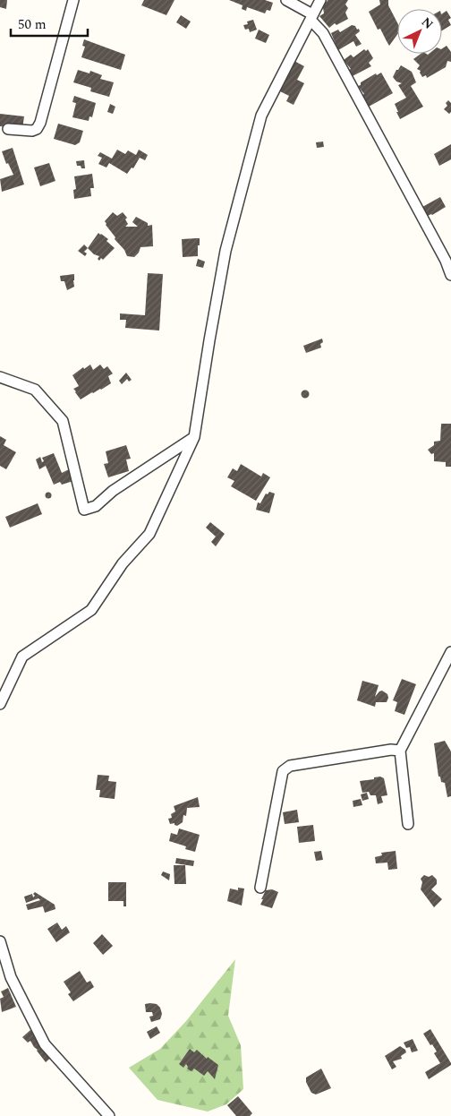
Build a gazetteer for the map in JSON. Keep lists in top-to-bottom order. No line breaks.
{"scale_bar":"50 m","north":"top right"}
